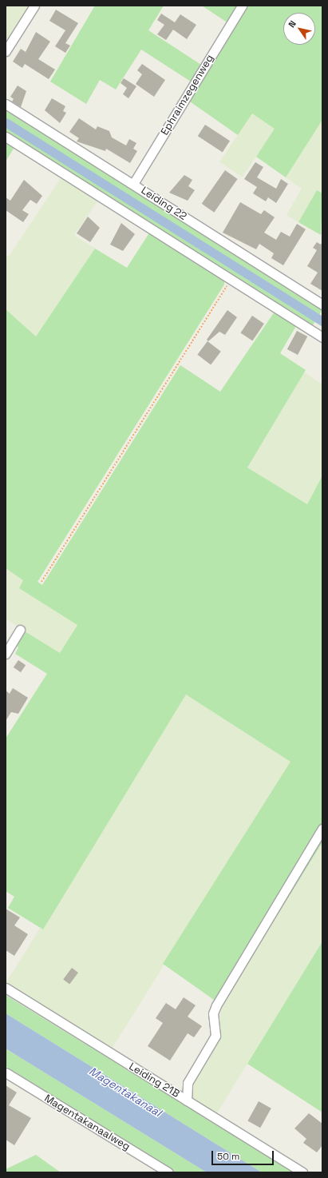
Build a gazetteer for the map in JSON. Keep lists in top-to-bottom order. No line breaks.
{"streets":{"street":["Ephraimzegenweg","Leiding 22","Leiding 21B","Magentakanaalweg"]},"crossings":[["Ephraimzegenweg","Leiding 22"]],"water":["Magentakanaal"],"scale_bar":"50 m","north":"top left"}
